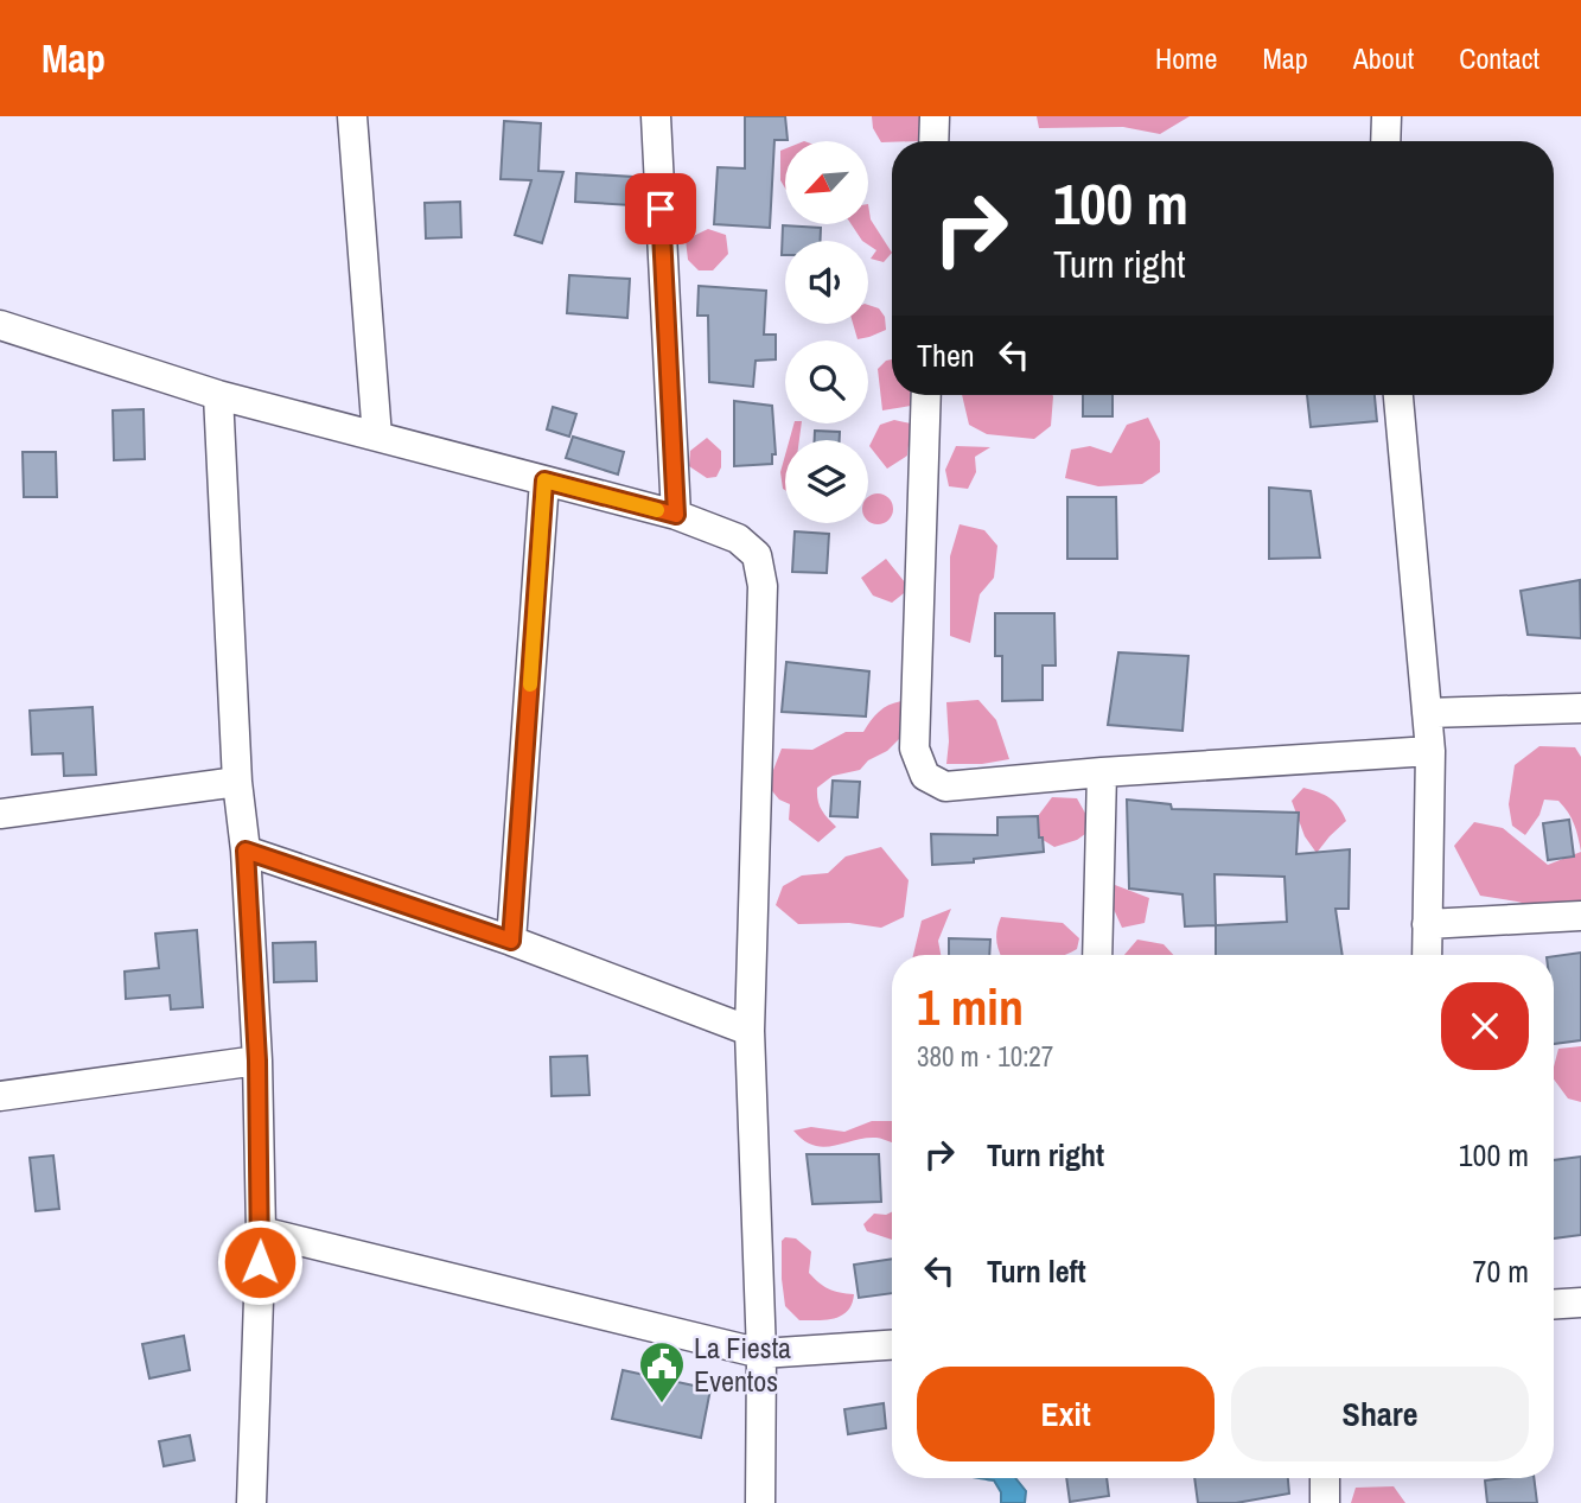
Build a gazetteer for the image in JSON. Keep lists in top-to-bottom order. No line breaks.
{"places":{"public building":["La Fiesta Eventos"]},"north":"bottom left","page":{"header":"Map","nav":["Home","Map","About","Contact"],"turn":["100 m","Turn right"],"then":"Then","heading":["1 min","380 m · 10:27"],"list":[{"name":"Turn right","value":"100 m"},{"name":"Turn left","value":"70 m"}],"buttons":["Exit","Share"]}}
